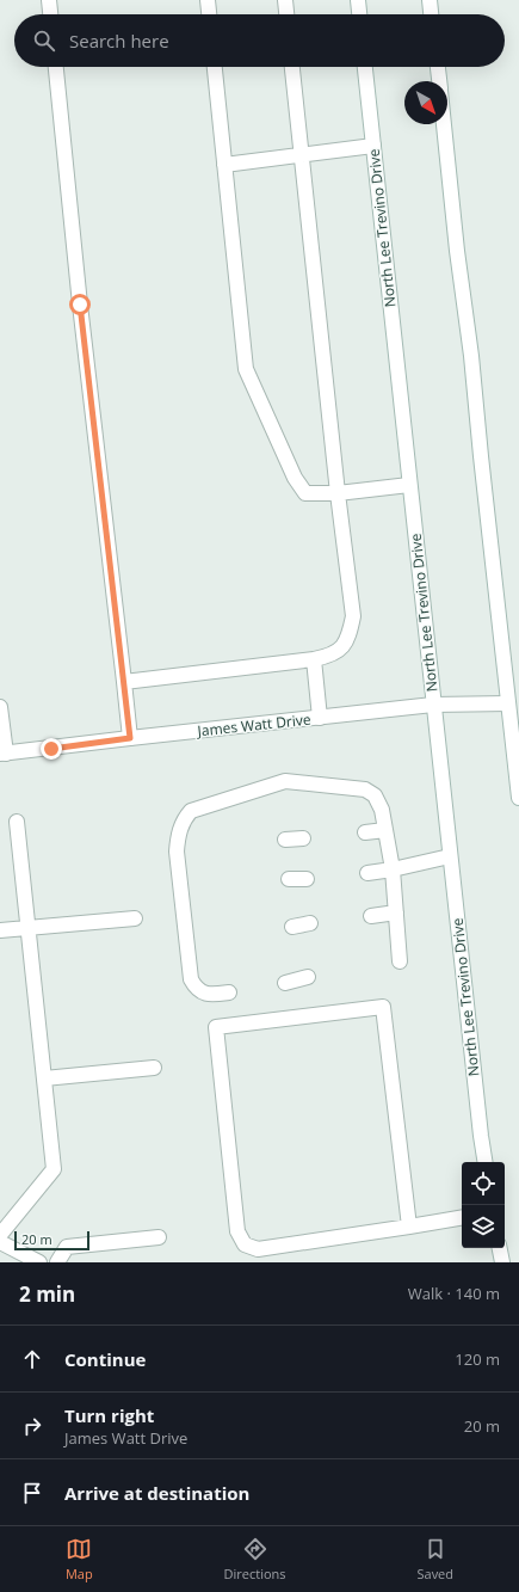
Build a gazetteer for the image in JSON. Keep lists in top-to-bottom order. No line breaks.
{"streets":{"main road":["North Lee Trevino Drive","James Watt Drive"]},"crossings":[["North Lee Trevino Drive","James Watt Drive"]],"scale_bar":"20 m","north":"bottom right","page":{"search":"Search here","scale":"20 m","heading":["2 min","Walk · 140 m"],"list":[["Continue","120 m"],["Turn right","James Watt Drive","20 m"],"Arrive at destination"],"nav":["Map","Directions","Saved"]}}
